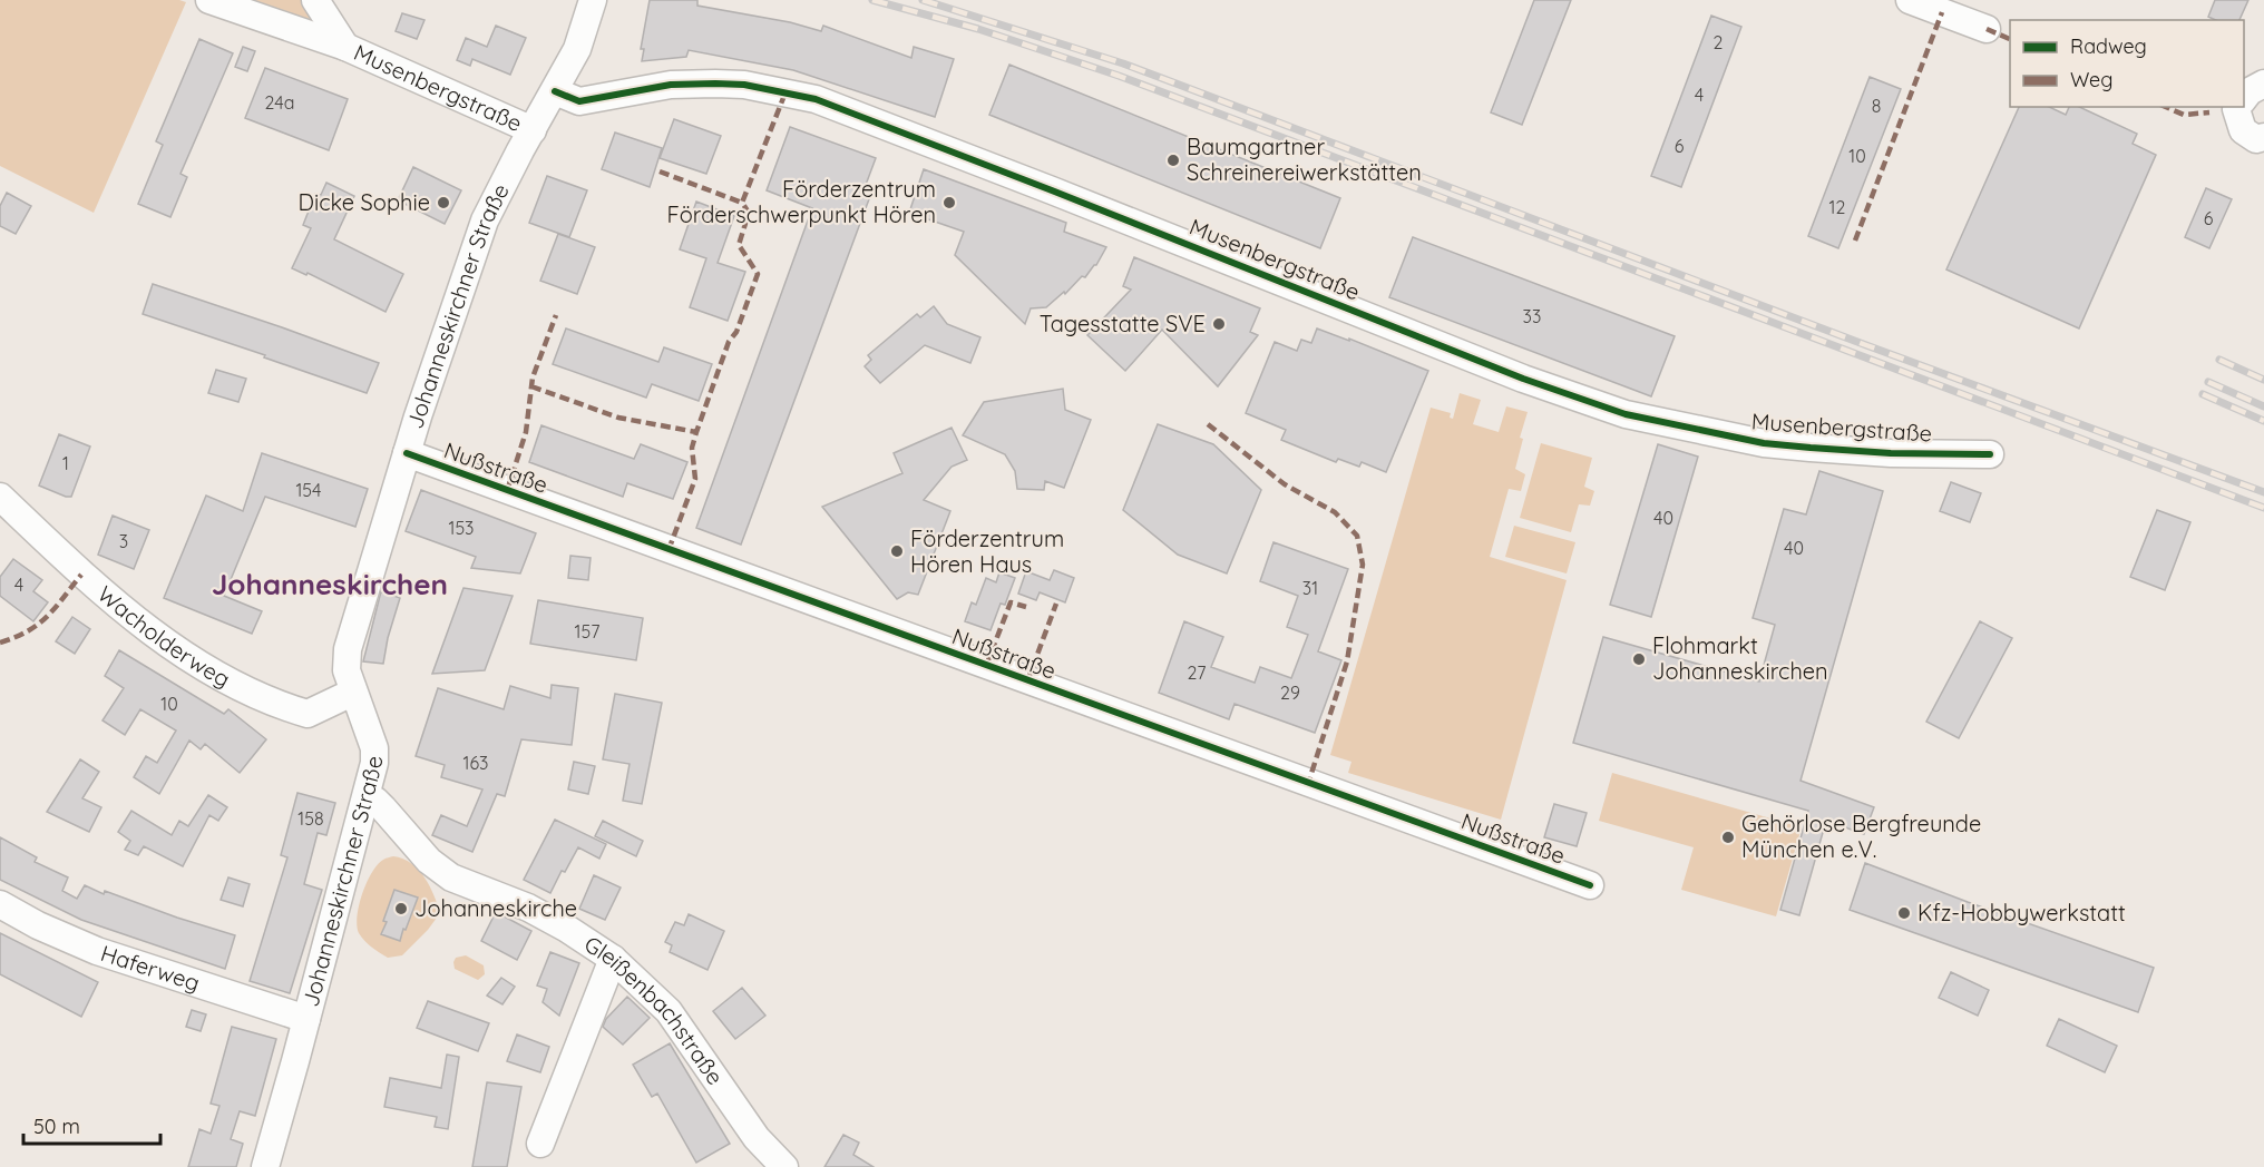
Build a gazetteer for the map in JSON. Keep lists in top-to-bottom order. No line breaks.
{"streets":{"street":["Musenbergstraße","Johanneskirchner Straße","Nußstraße","Wacholderweg","Haferweg","Gleißenbachstraße"]},"crossings":[["Musenbergstraße","Johanneskirchner Straße"],["Johanneskirchner Straße","Nußstraße"],["Johanneskirchner Straße","Wacholderweg"],["Johanneskirchner Straße","Haferweg"],["Johanneskirchner Straße","Gleißenbachstraße"]],"districts":["Johanneskirchen"],"places":["Baumgartner Schreinereiwerkstätten","Dicke Sophie","Förderzentrum Förderschwerpunkt Hören","Tagesstatte SVE","Förderzentrum Hören Haus","Flohmarkt Johanneskirchen","Gehörlose Bergfreunde München e.V.","Johanneskirche","Kfz-Hobbywerkstatt"],"house_numbers":["2","4","24a","8","6","10","12","6","33","1","154","40","153","3","40","4","31","157","27","29","10","163","158"],"legend":["Radweg","Weg"],"scale_bar":"50 m"}
